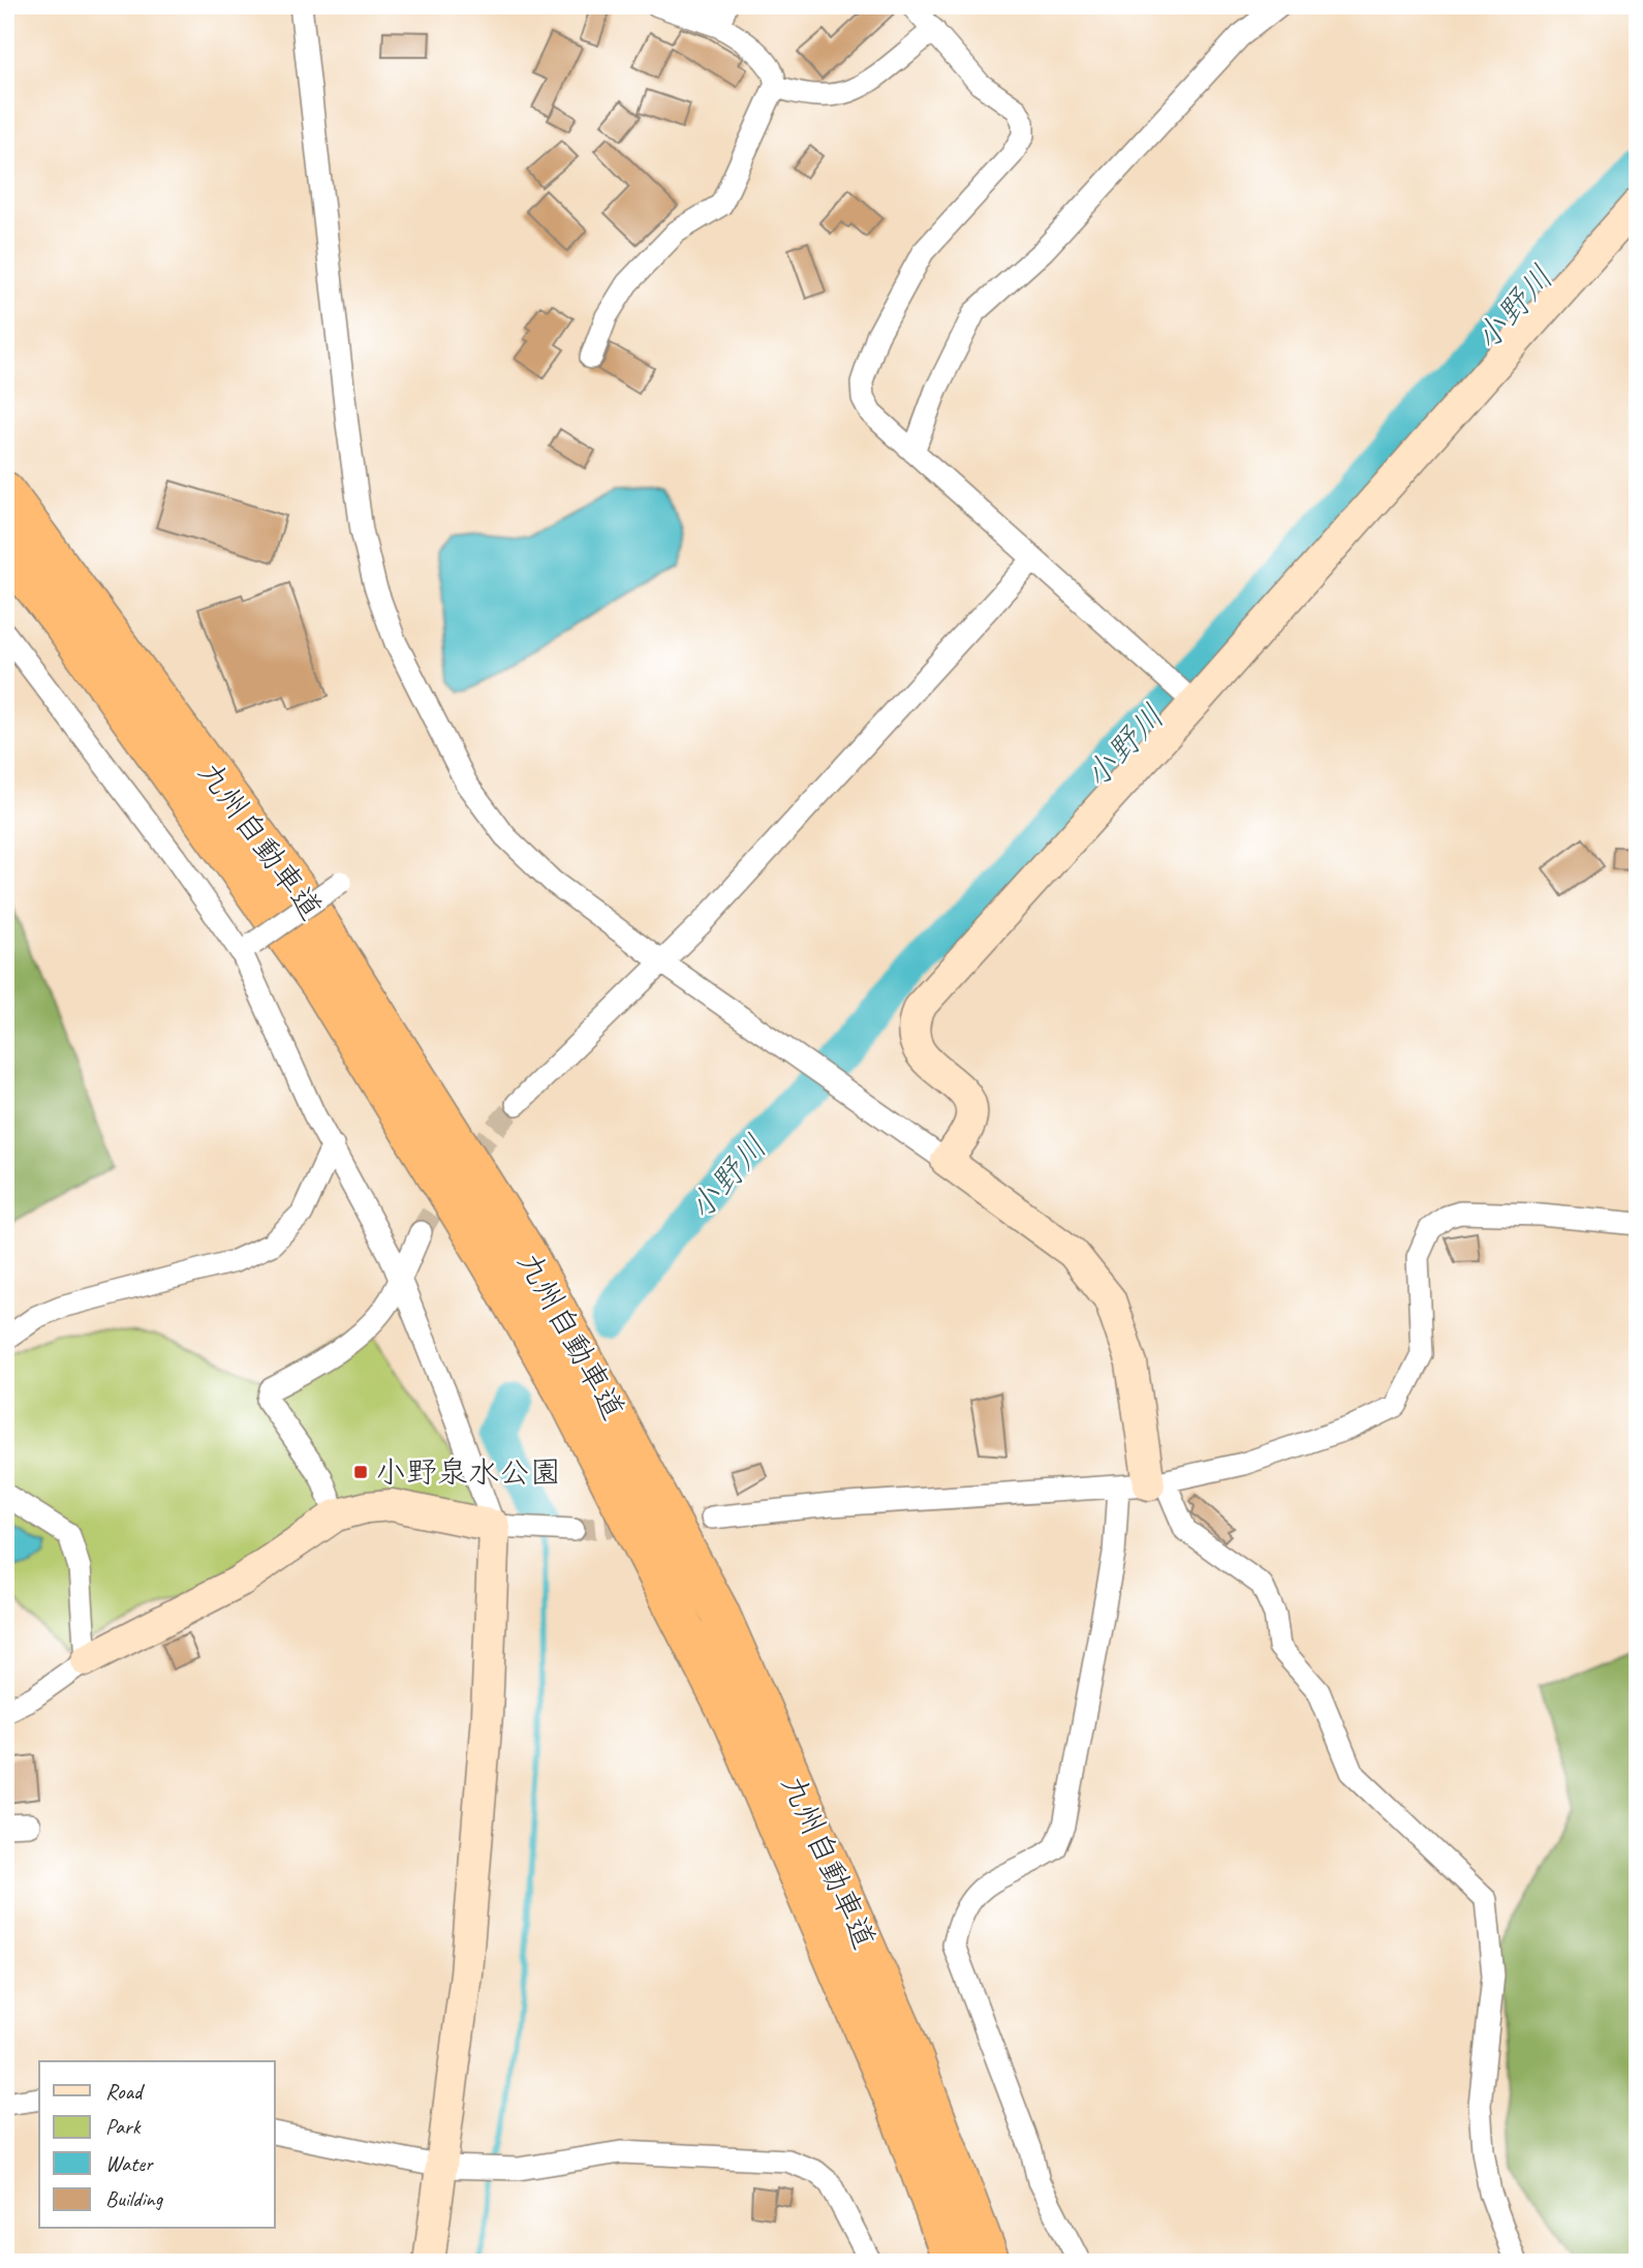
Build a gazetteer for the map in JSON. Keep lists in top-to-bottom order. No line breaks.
{"streets":{"highway":["九州自動車道"]},"water":["小野川"],"places":{"transit":["小野泉水公園"]},"legend":["Road","Park","Water","Building"]}
